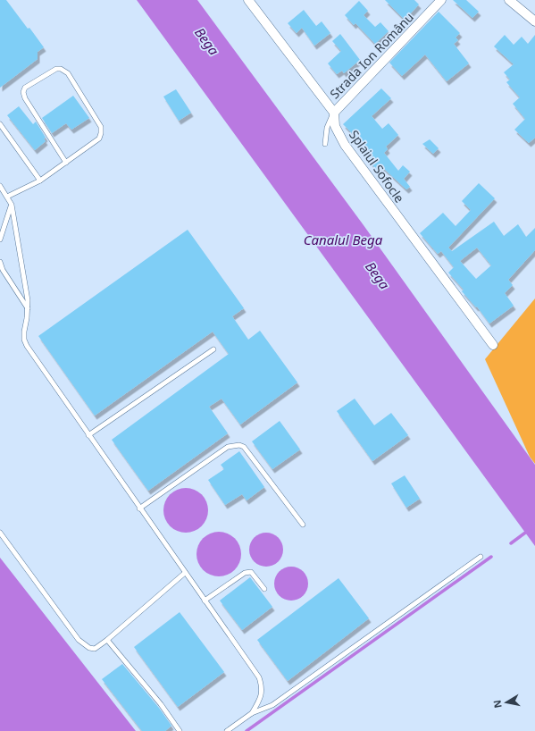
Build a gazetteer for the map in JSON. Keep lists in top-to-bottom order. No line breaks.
{"streets":{"street":["Strada Ion Românu","Splaiul Sofocle"]},"crossings":[["Strada Ion Românu","Splaiul Sofocle"]],"water":["Bega","Canalul Bega"],"north":"left"}
